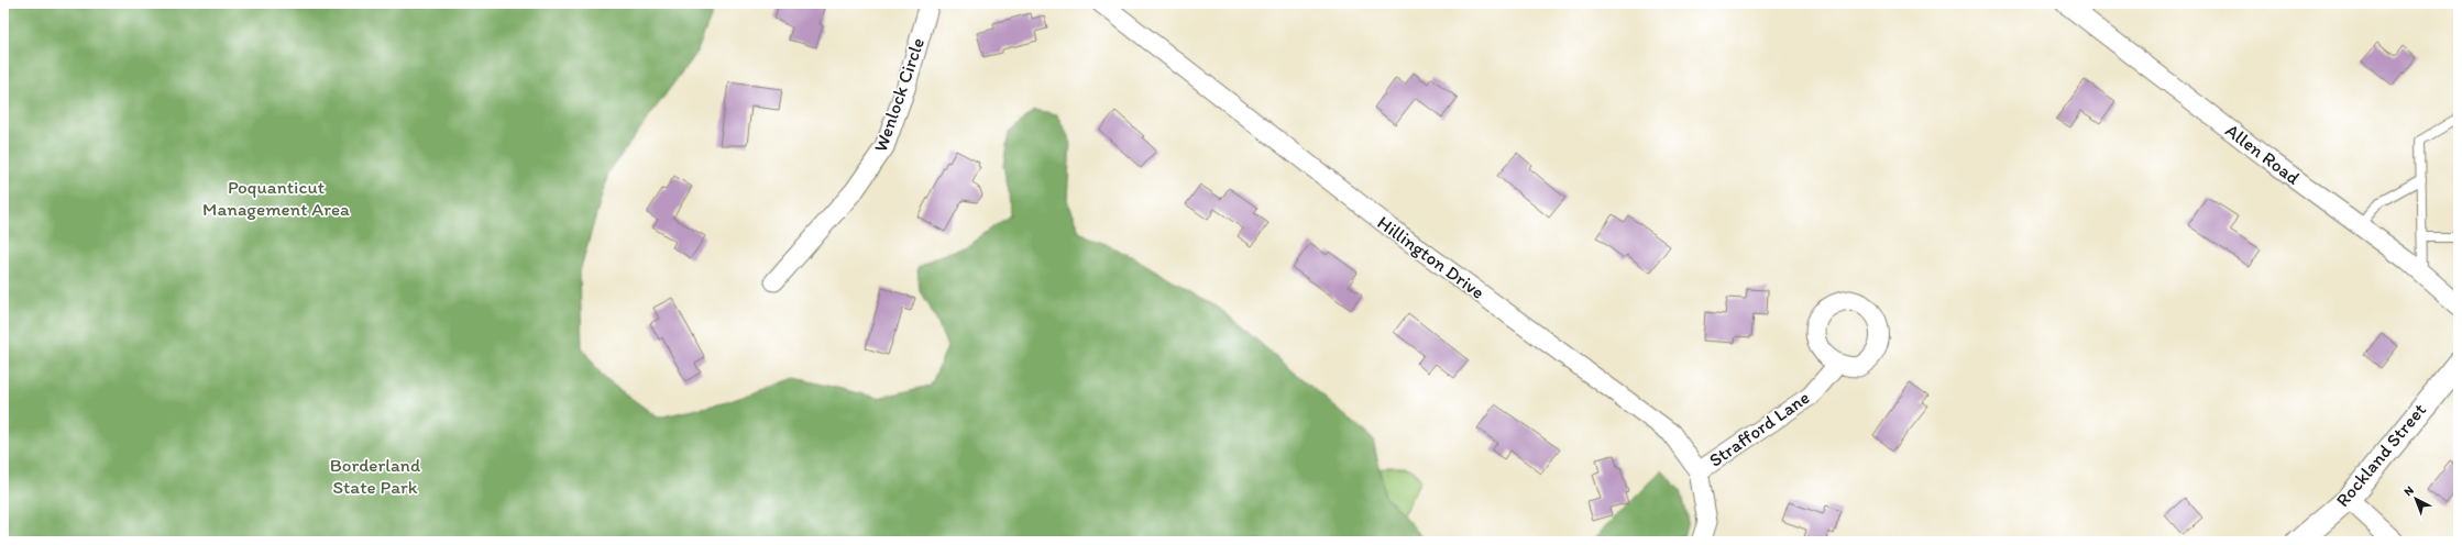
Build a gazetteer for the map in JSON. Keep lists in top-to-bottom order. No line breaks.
{"streets":{"street":["Wenlock Circle","Allen Road","Hillington Drive","Strafford Lane","Rockland Street"]},"crossings":[["Hillington Drive","Strafford Lane"]],"parks":["Poquanticut Management Area","Borderland State Park"],"north":"top left"}
